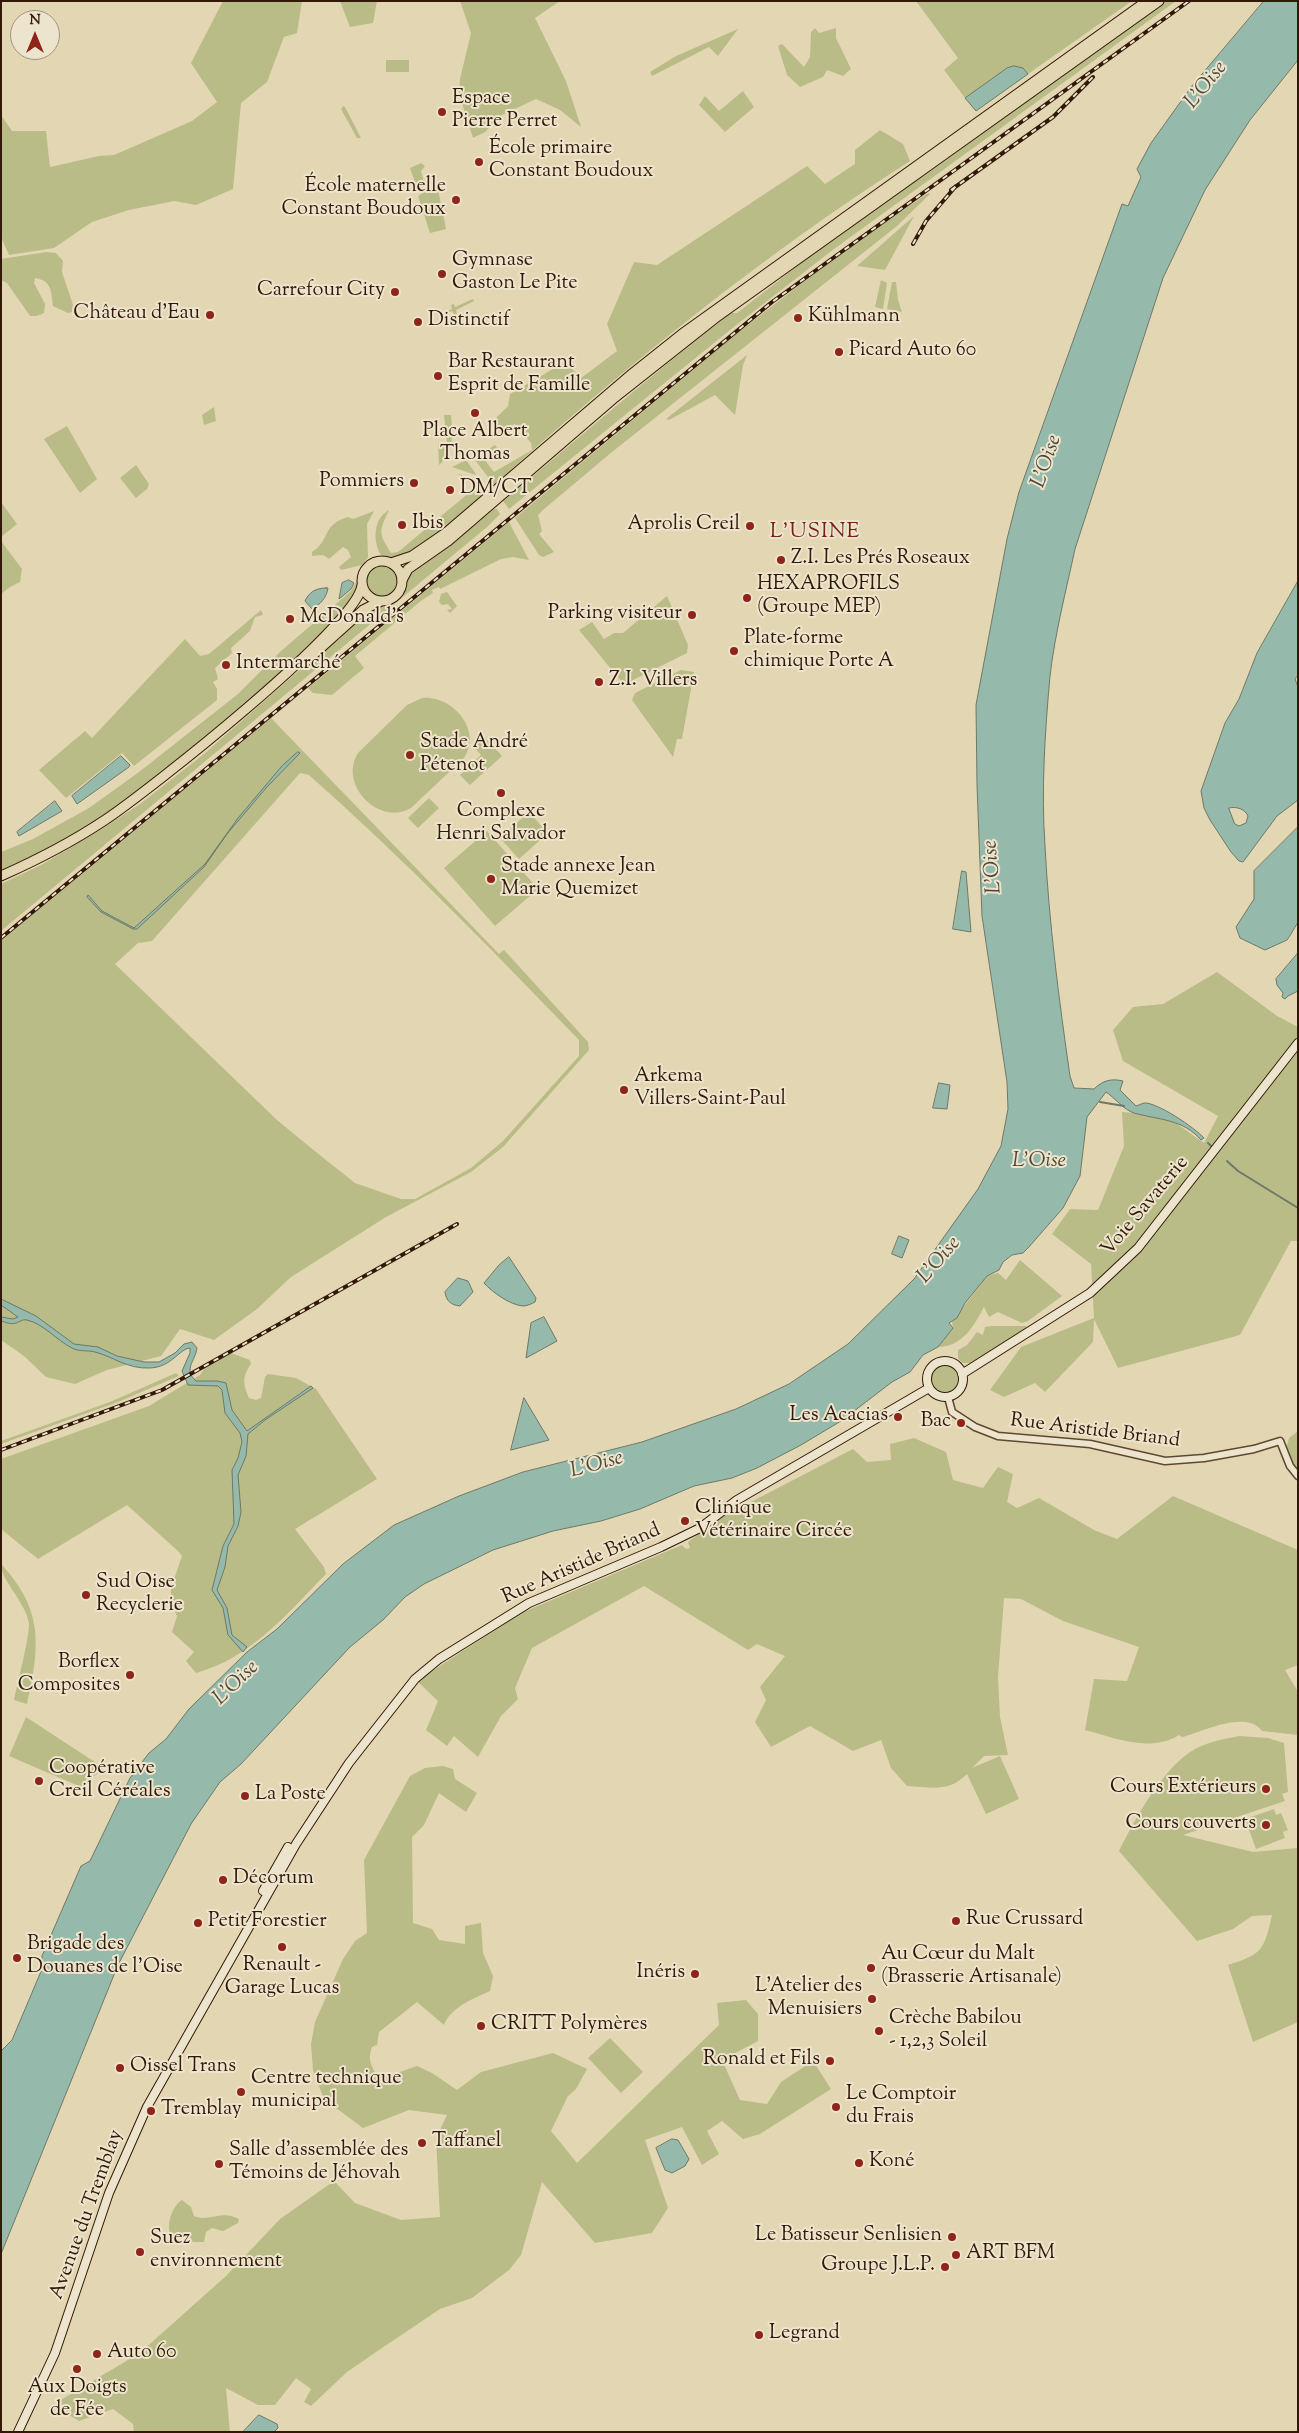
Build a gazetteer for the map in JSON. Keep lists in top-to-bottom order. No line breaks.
{"streets":{"main road":["Voie Savaterie","Rue Aristide Briand","Avenue du Tremblay"]},"crossings":[["Voie Savaterie","Rue Aristide Briand"],["Rue Aristide Briand","Avenue du Tremblay"]],"districts":["L'USINE"],"water":["L'Oise","L’Oise"],"places":["Espace Pierre Perret","École primaire Constant Boudoux","École maternelle Constant Boudoux","Gymnase Gaston Le Pite","Carrefour City","Château d'Eau","Kühlmann","Distinctif","Picard Auto 60","Bar Restaurant Esprit de Famille","Place Albert Thomas","Pommiers","DM/CT","Ibis","Aprolis Creil","Z.I. Les Prés Roseaux","HEXAPROFILS (Groupe MEP)","Parking visiteur","McDonald's","Plate-forme chimique Porte A","Intermarché","Z.I. Villers","Stade André Pétenot","Complexe Henri Salvador","Stade annexe Jean Marie Quemizet","Arkema Villers-Saint-Paul","Les Acacias","Bac","Clinique Vétérinaire Circée","Sud Oise Recyclerie","Borflex Composites","Coopérative Creil Céréales","Cours Extérieurs","La Poste","Cours couverts","Décorum","Rue Crussard","Petit Forestier","Renault - Garage Lucas","Brigade des Douanes de l'Oise","Au Cœur du Malt (Brasserie Artisanale)","Inéris","L'Atelier des Menuisiers","CRITT Polymères","Crèche Babilou - 1,2,3 Soleil","Ronald et Fils","Oissel Trans","Centre technique municipal","Le Comptoir du Frais","Tremblay","Taffanel","Koné","Salle d'assemblée des Témoins de Jéhovah","Le Batisseur Senlisien","Suez environnement","ART BFM","Groupe J.L.P.","Legrand","Auto 60","Aux Doigts de Fée"],"north":"top"}
